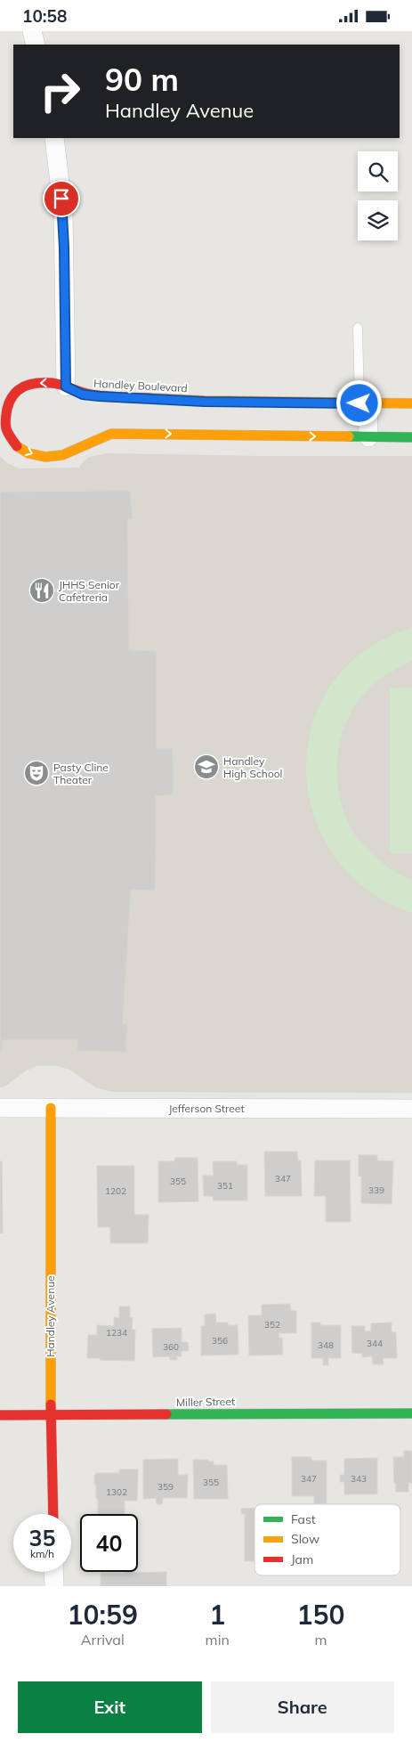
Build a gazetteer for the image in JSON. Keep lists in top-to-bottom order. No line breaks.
{"streets":{"street":["Handley Boulevard","Jefferson Street","Handley Avenue","Miller Street"]},"crossings":[["Jefferson Street","Handley Avenue"],["Handley Avenue","Miller Street"]],"places":{"restaurant":["JHHS Senior Cafetreria"],"school or university":["Handley High School"],"theatre":["Pasty Cline Theater"]},"house_numbers":["347","355","351","339","1202","352","1234","356","344","348","360","347","343","355","359","1302"],"legend":["Fast","Slow","Jam"],"page":{"status":"10:58","turn":["90 m","Handley Avenue"],"speed":"35 km/h","limit":"40","eta":["10:59","Arrival","1","min","150","m"],"buttons":["Exit","Share"]}}
